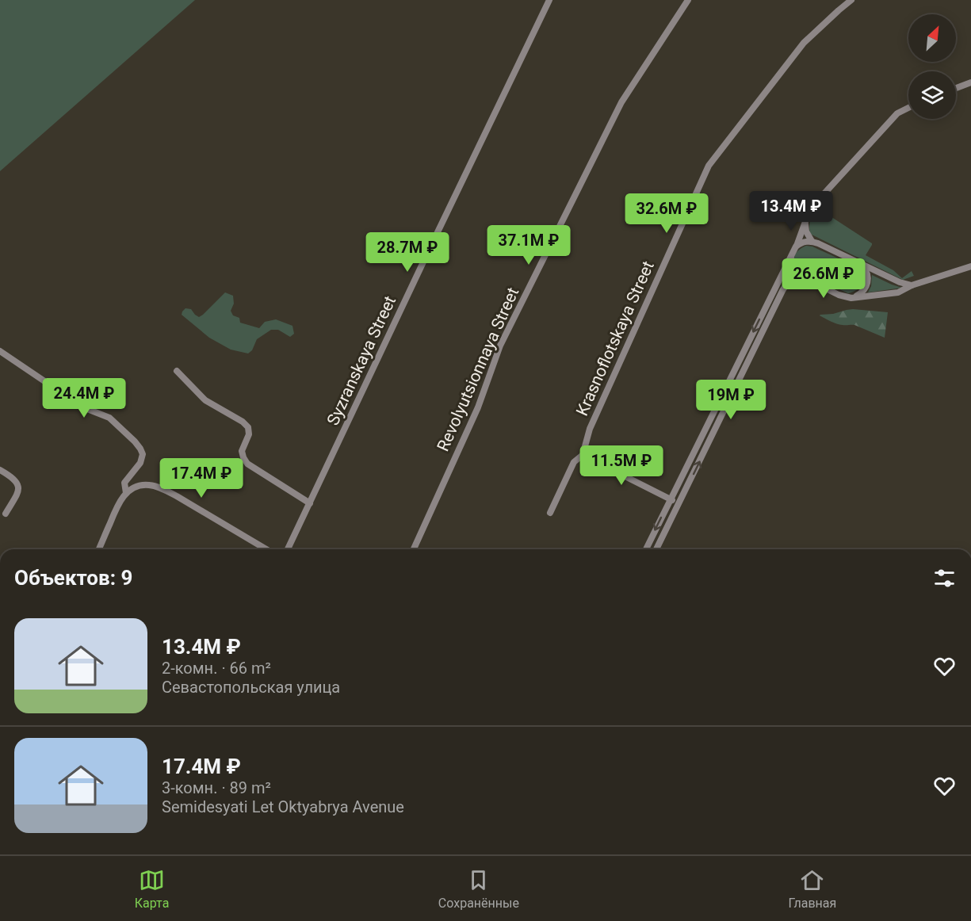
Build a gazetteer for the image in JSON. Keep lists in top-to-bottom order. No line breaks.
{"streets":{"street":["Krasnoflotskaya Street","Syzranskaya Street","Revolyutsionnaya Street"]},"north":"top right","page":{"price":["13.4M ₽","32.6M ₽","37.1M ₽","28.7M ₽","26.6M ₽","24.4M ₽","19M ₽","11.5M ₽","17.4M ₽"],"heading":"Объектов: 9","list":[{"name":"13.4M ₽","note":"2-комн. · 66 m² · Севастопольская улица"},{"name":"17.4M ₽","note":"3-комн. · 89 m² · Semidesyati Let Oktyabrya Avenue"}],"tabs":["Карта","Сохранённые","Главная"]}}
